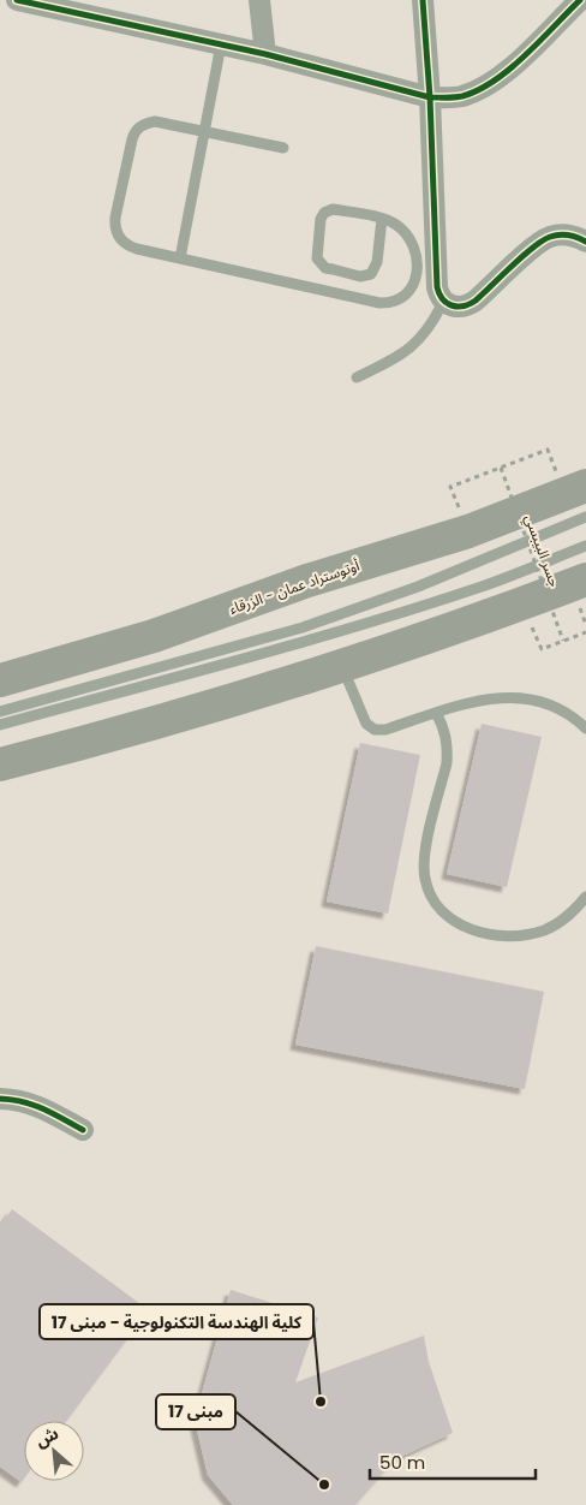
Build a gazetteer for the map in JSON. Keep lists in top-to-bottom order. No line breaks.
{"streets":{"highway":["أوتوستراد عمان - الزرقاء"],"path":["جسر البيبسي"]},"places":["كلية الهندسة التكنولوجية - مبنى 17","مبنى 17"],"scale_bar":"50 m","north":"top left"}
